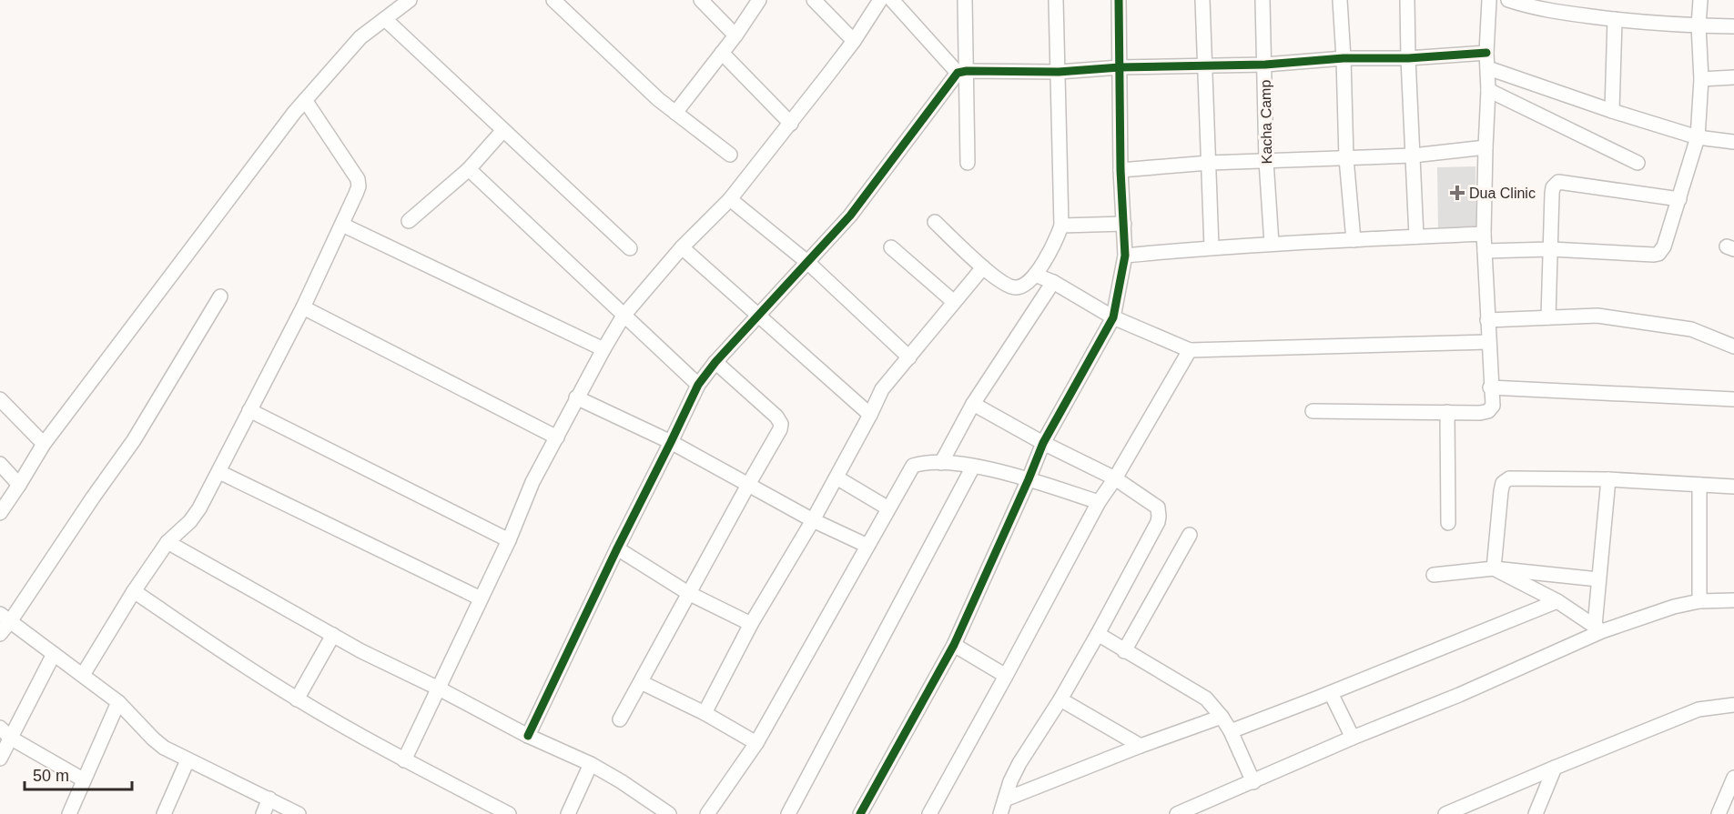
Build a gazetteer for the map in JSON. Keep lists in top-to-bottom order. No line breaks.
{"streets":{"street":["Kacha Camp"]},"places":{"health":["Dua Clinic"]},"scale_bar":"50 m"}
